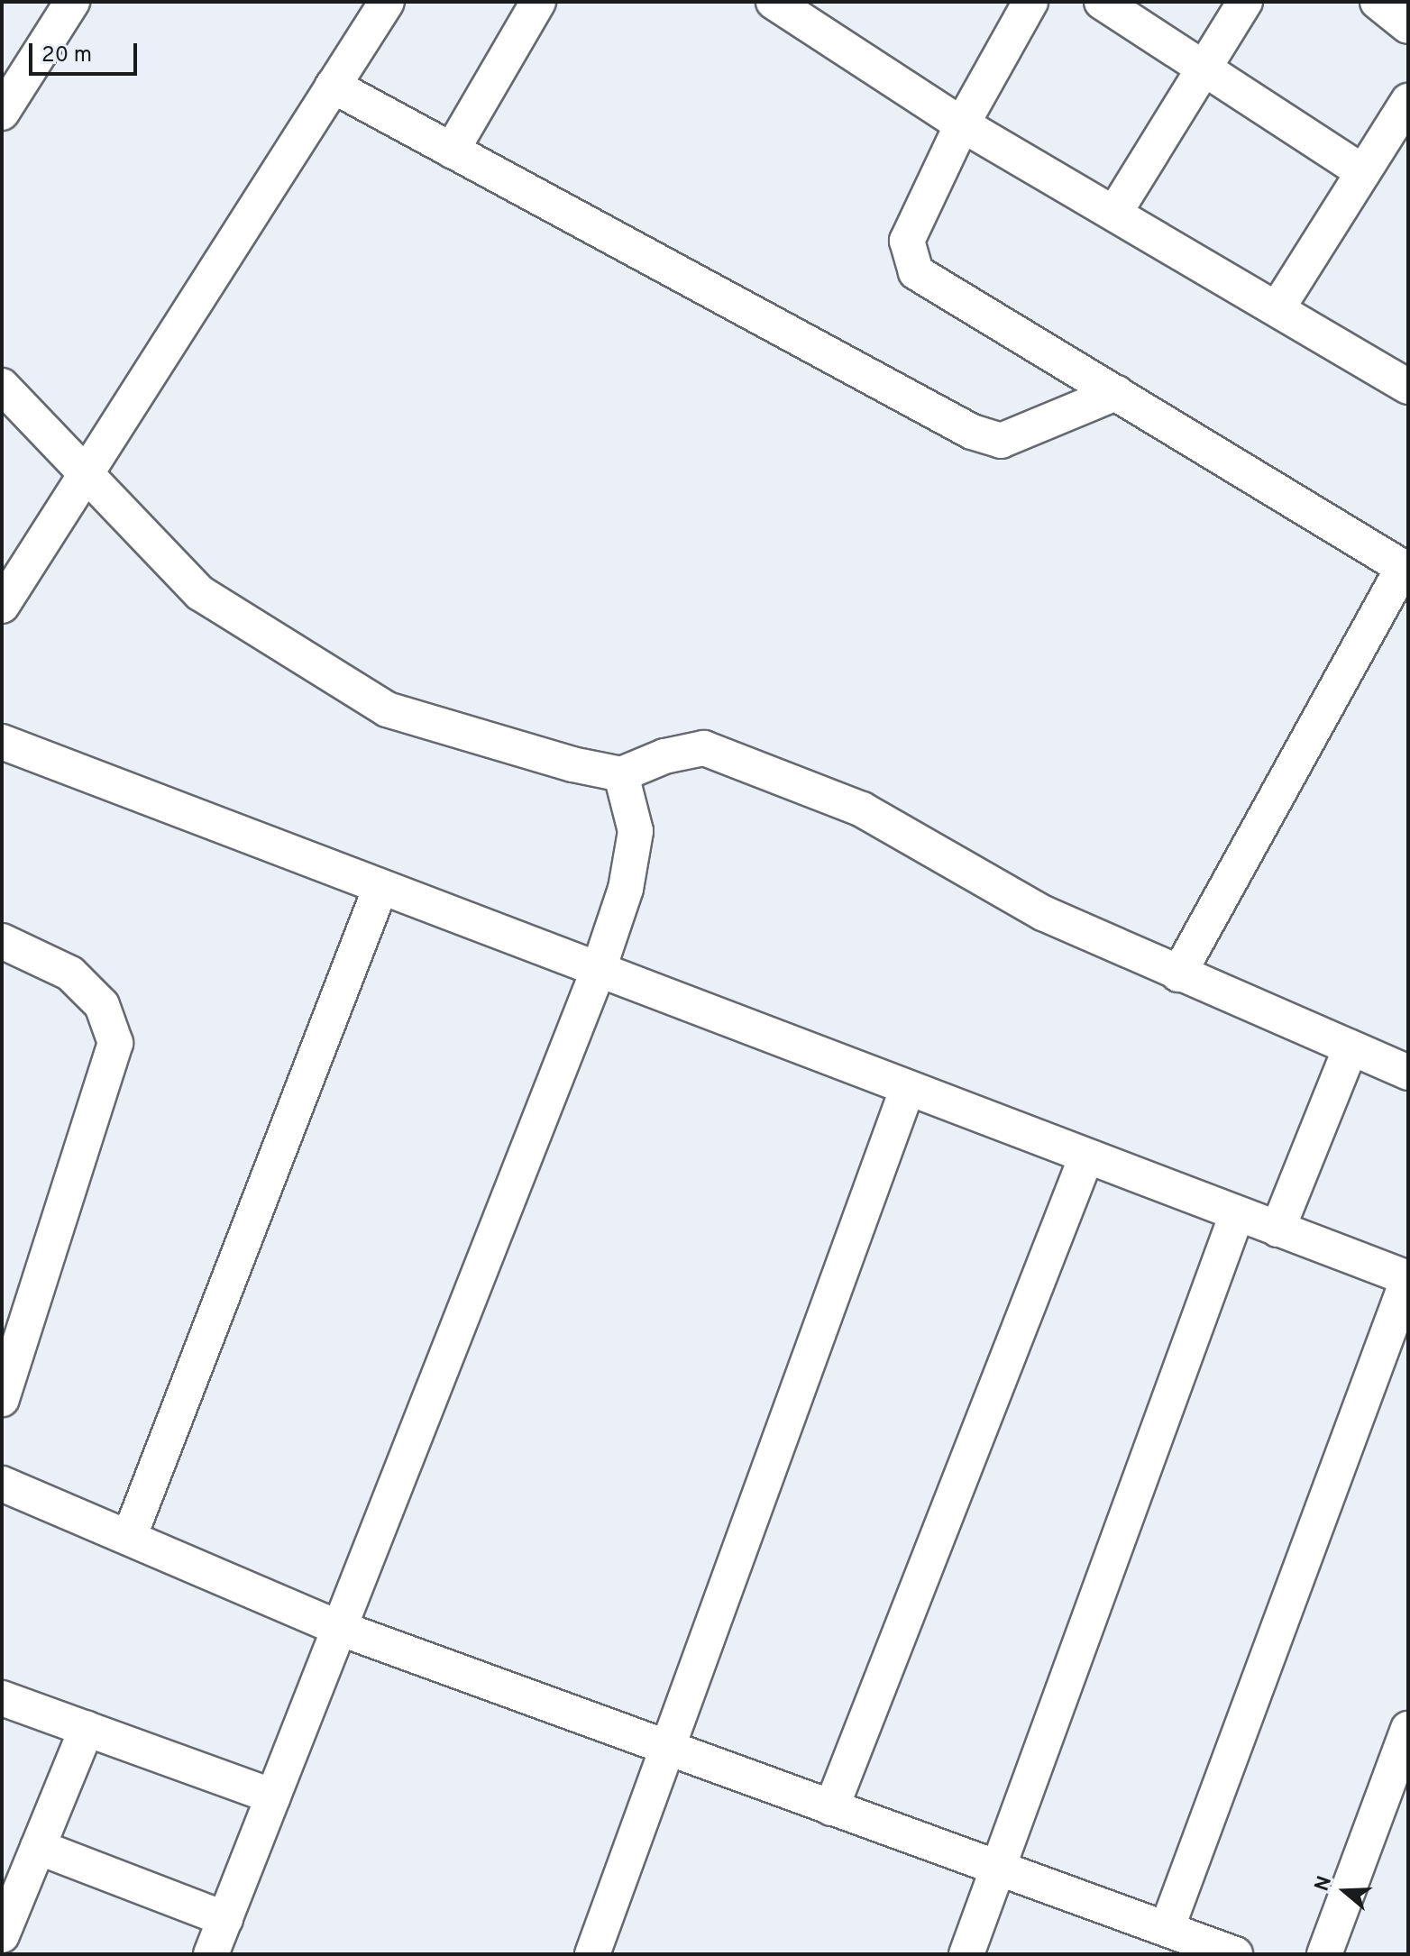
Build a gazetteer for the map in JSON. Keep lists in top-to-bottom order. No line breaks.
{"scale_bar":"20 m","north":"left"}
